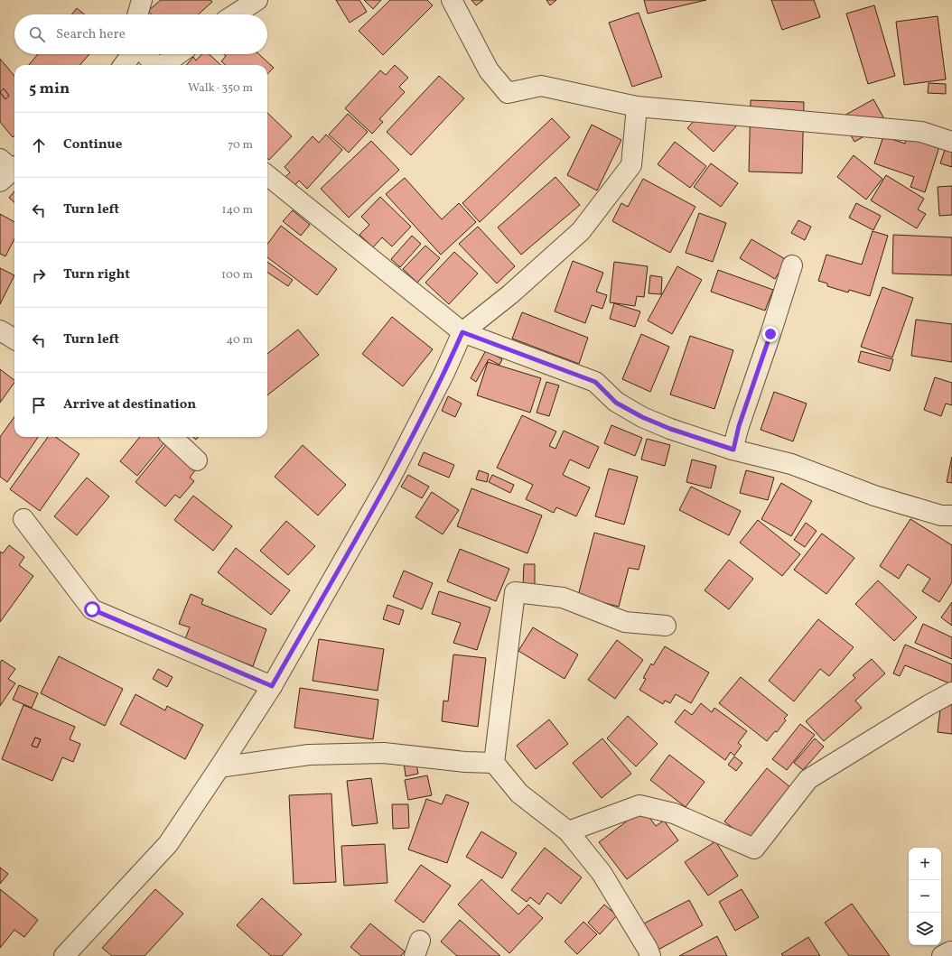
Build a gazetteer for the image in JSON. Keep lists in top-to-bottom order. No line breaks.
{"page":{"search":"Search here","heading":["5 min","Walk · 350 m"],"list":[["Continue","70 m"],["Turn left","140 m"],["Turn right","100 m"],["Turn left","40 m"],"Arrive at destination"],"map_buttons":["+","−"]}}
